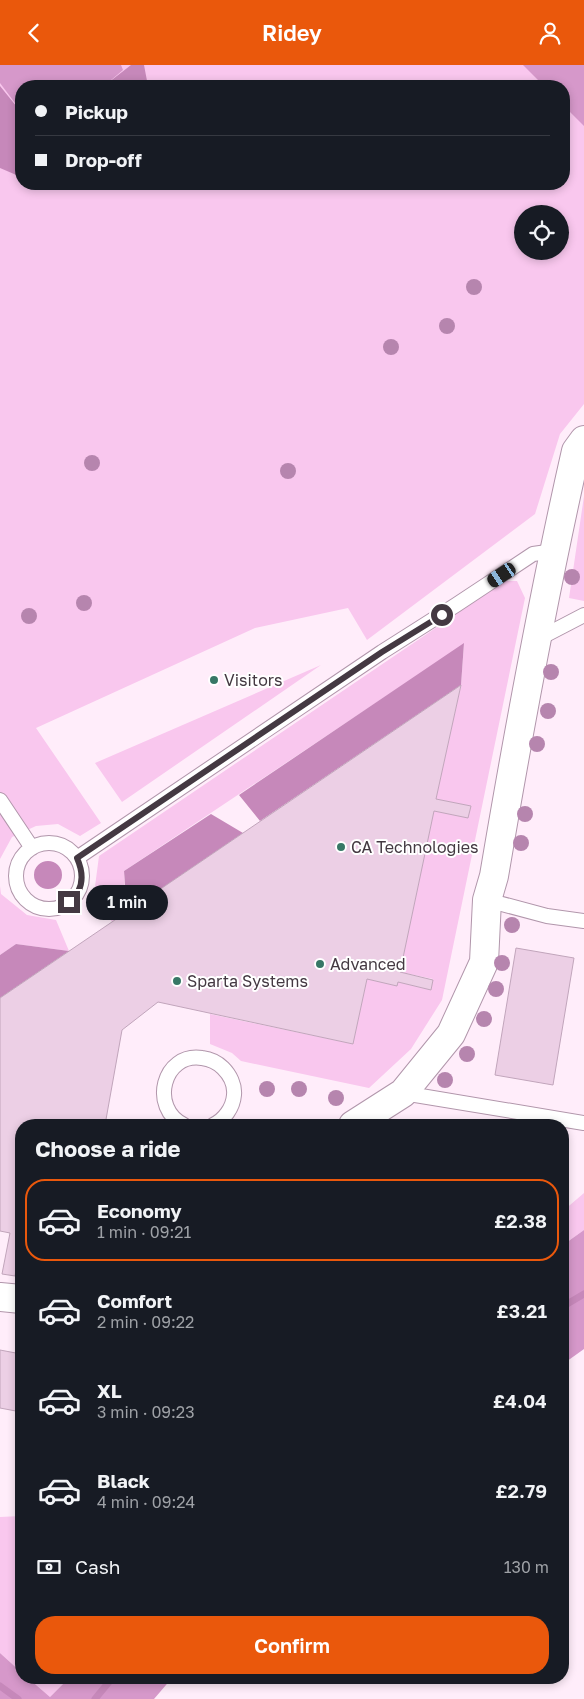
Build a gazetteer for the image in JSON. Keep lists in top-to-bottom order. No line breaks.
{"places":["Visitors","CA Technologies","Advanced","Sparta Systems"],"page":{"header":"Ridey","banner":["Pickup","Drop-off"],"bubble":"1 min","heading":"Choose a ride","list":[{"name":"Economy","note":"1 min · 09:21","value":"£2.38"},{"name":"Comfort","note":"2 min · 09:22","value":"£3.21"},{"name":"XL","note":"3 min · 09:23","value":"£4.04"},{"name":"Black","note":"4 min · 09:24","value":"£2.79"}],"pay":["Cash","130 m"],"buttons":"Confirm"}}
